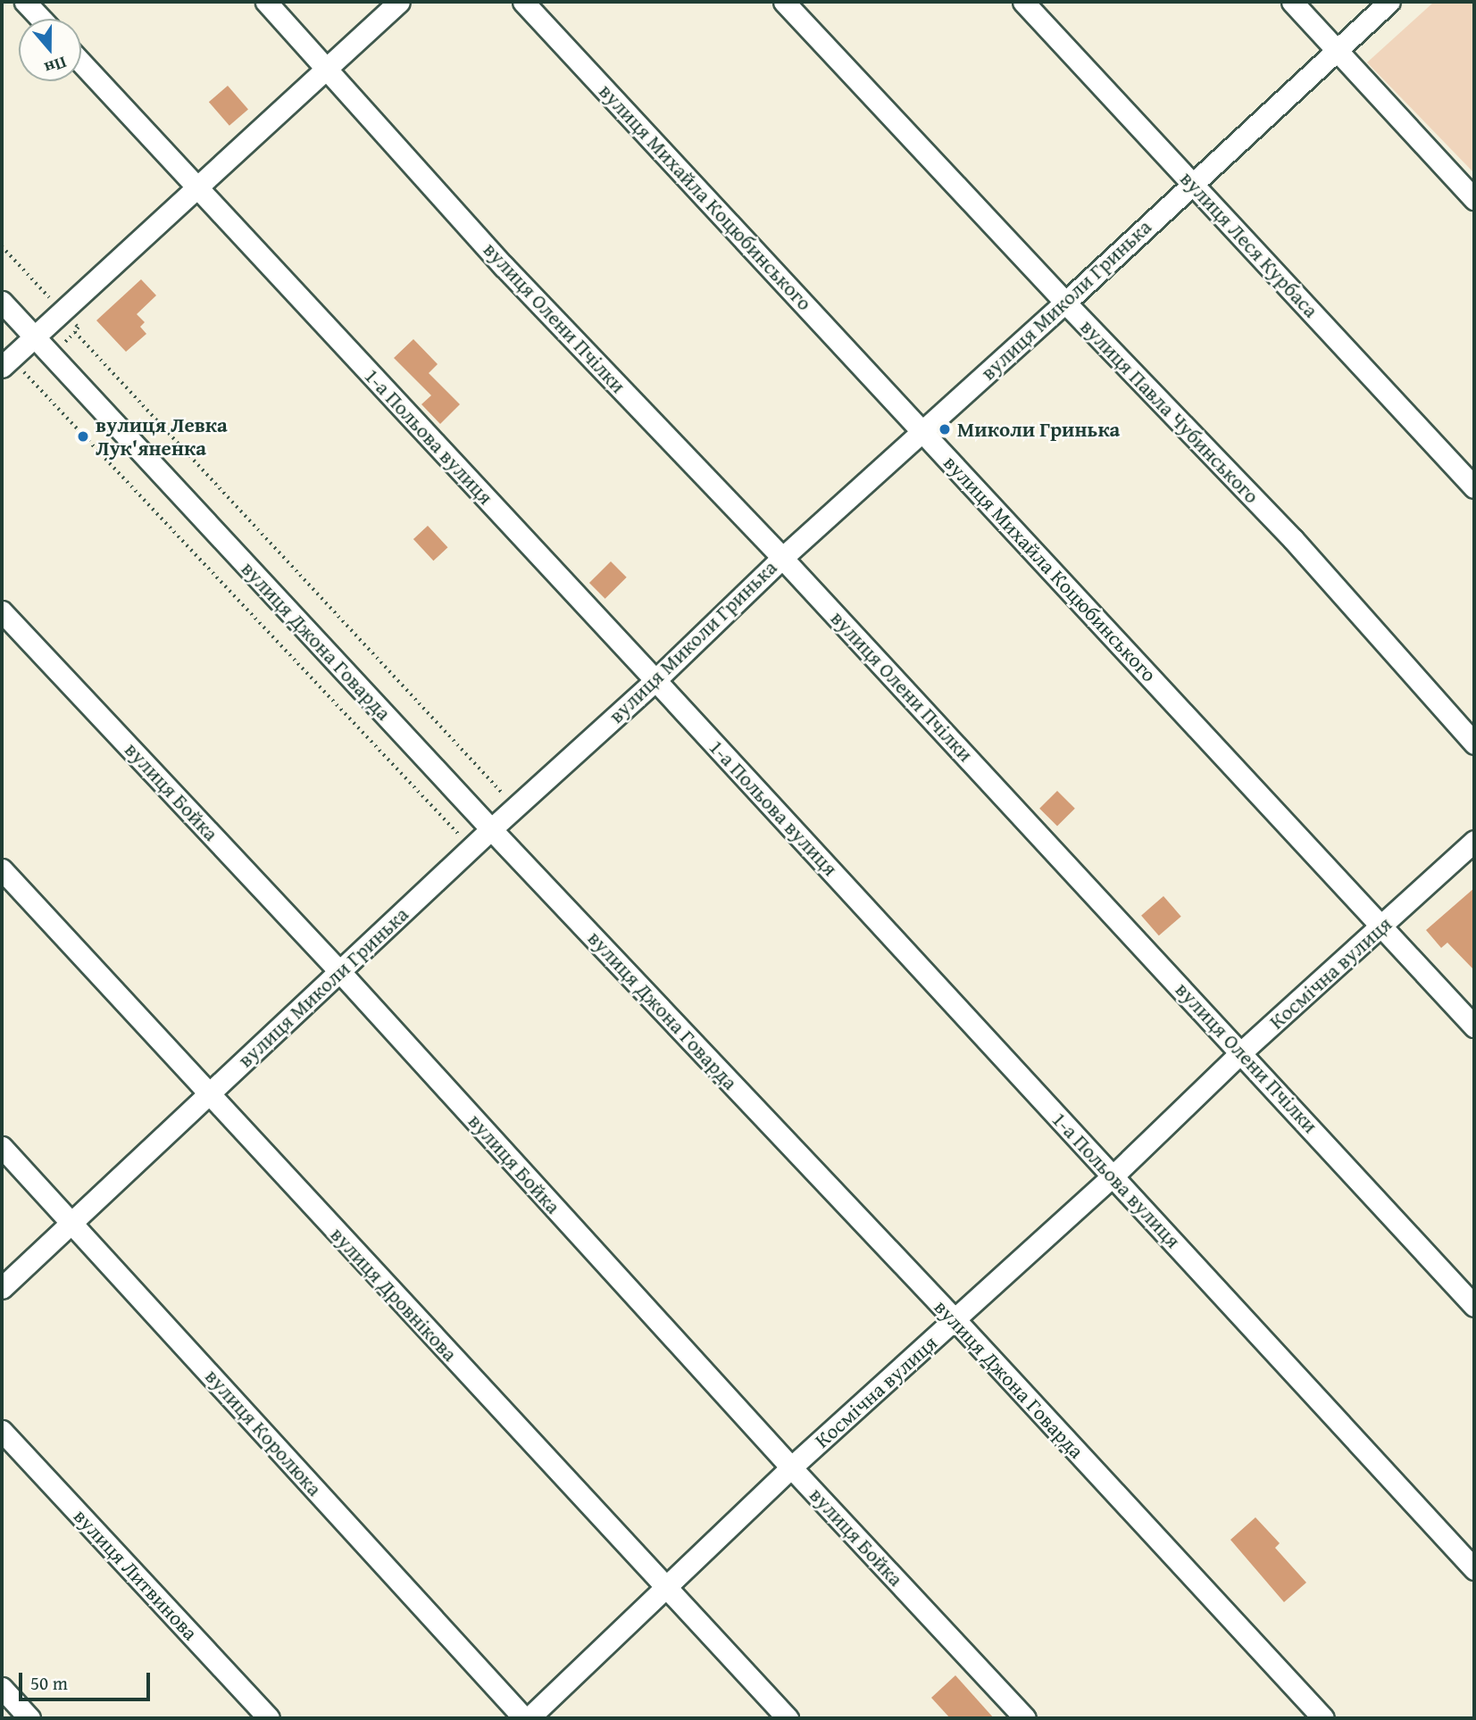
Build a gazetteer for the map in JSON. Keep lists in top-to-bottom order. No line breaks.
{"streets":{"street":["вулиця Михайла Коцюбинського","вулиця Леся Курбаса","вулиця Миколи Гринька","вулиця Олени Пчілки","вулиця Павла Чубинського","1-а Польова вулиця","вулиця Джона Говарда","вулиця Бойка","Космічна вулиця","вулиця Дровнікова","вулиця Королюка","вулиця Литвинова"]},"crossings":[["вулиця Михайла Коцюбинського","вулиця Миколи Гринька"],["вулиця Михайла Коцюбинського","Космічна вулиця"],["вулиця Леся Курбаса","вулиця Миколи Гринька"],["вулиця Миколи Гринька","вулиця Олени Пчілки"],["вулиця Миколи Гринька","вулиця Павла Чубинського"],["вулиця Миколи Гринька","1-а Польова вулиця"],["вулиця Миколи Гринька","вулиця Джона Говарда"],["вулиця Миколи Гринька","вулиця Бойка"],["вулиця Миколи Гринька","вулиця Дровнікова"],["вулиця Миколи Гринька","вулиця Королюка"],["вулиця Олени Пчілки","Космічна вулиця"],["1-а Польова вулиця","Космічна вулиця"],["вулиця Джона Говарда","Космічна вулиця"],["вулиця Бойка","Космічна вулиця"],["Космічна вулиця","вулиця Дровнікова"],["Космічна вулиця","вулиця Королюка"]],"places":["Миколи Гринька","вулиця Левка Лук'яненка"],"scale_bar":"50 m","north":"bottom"}
